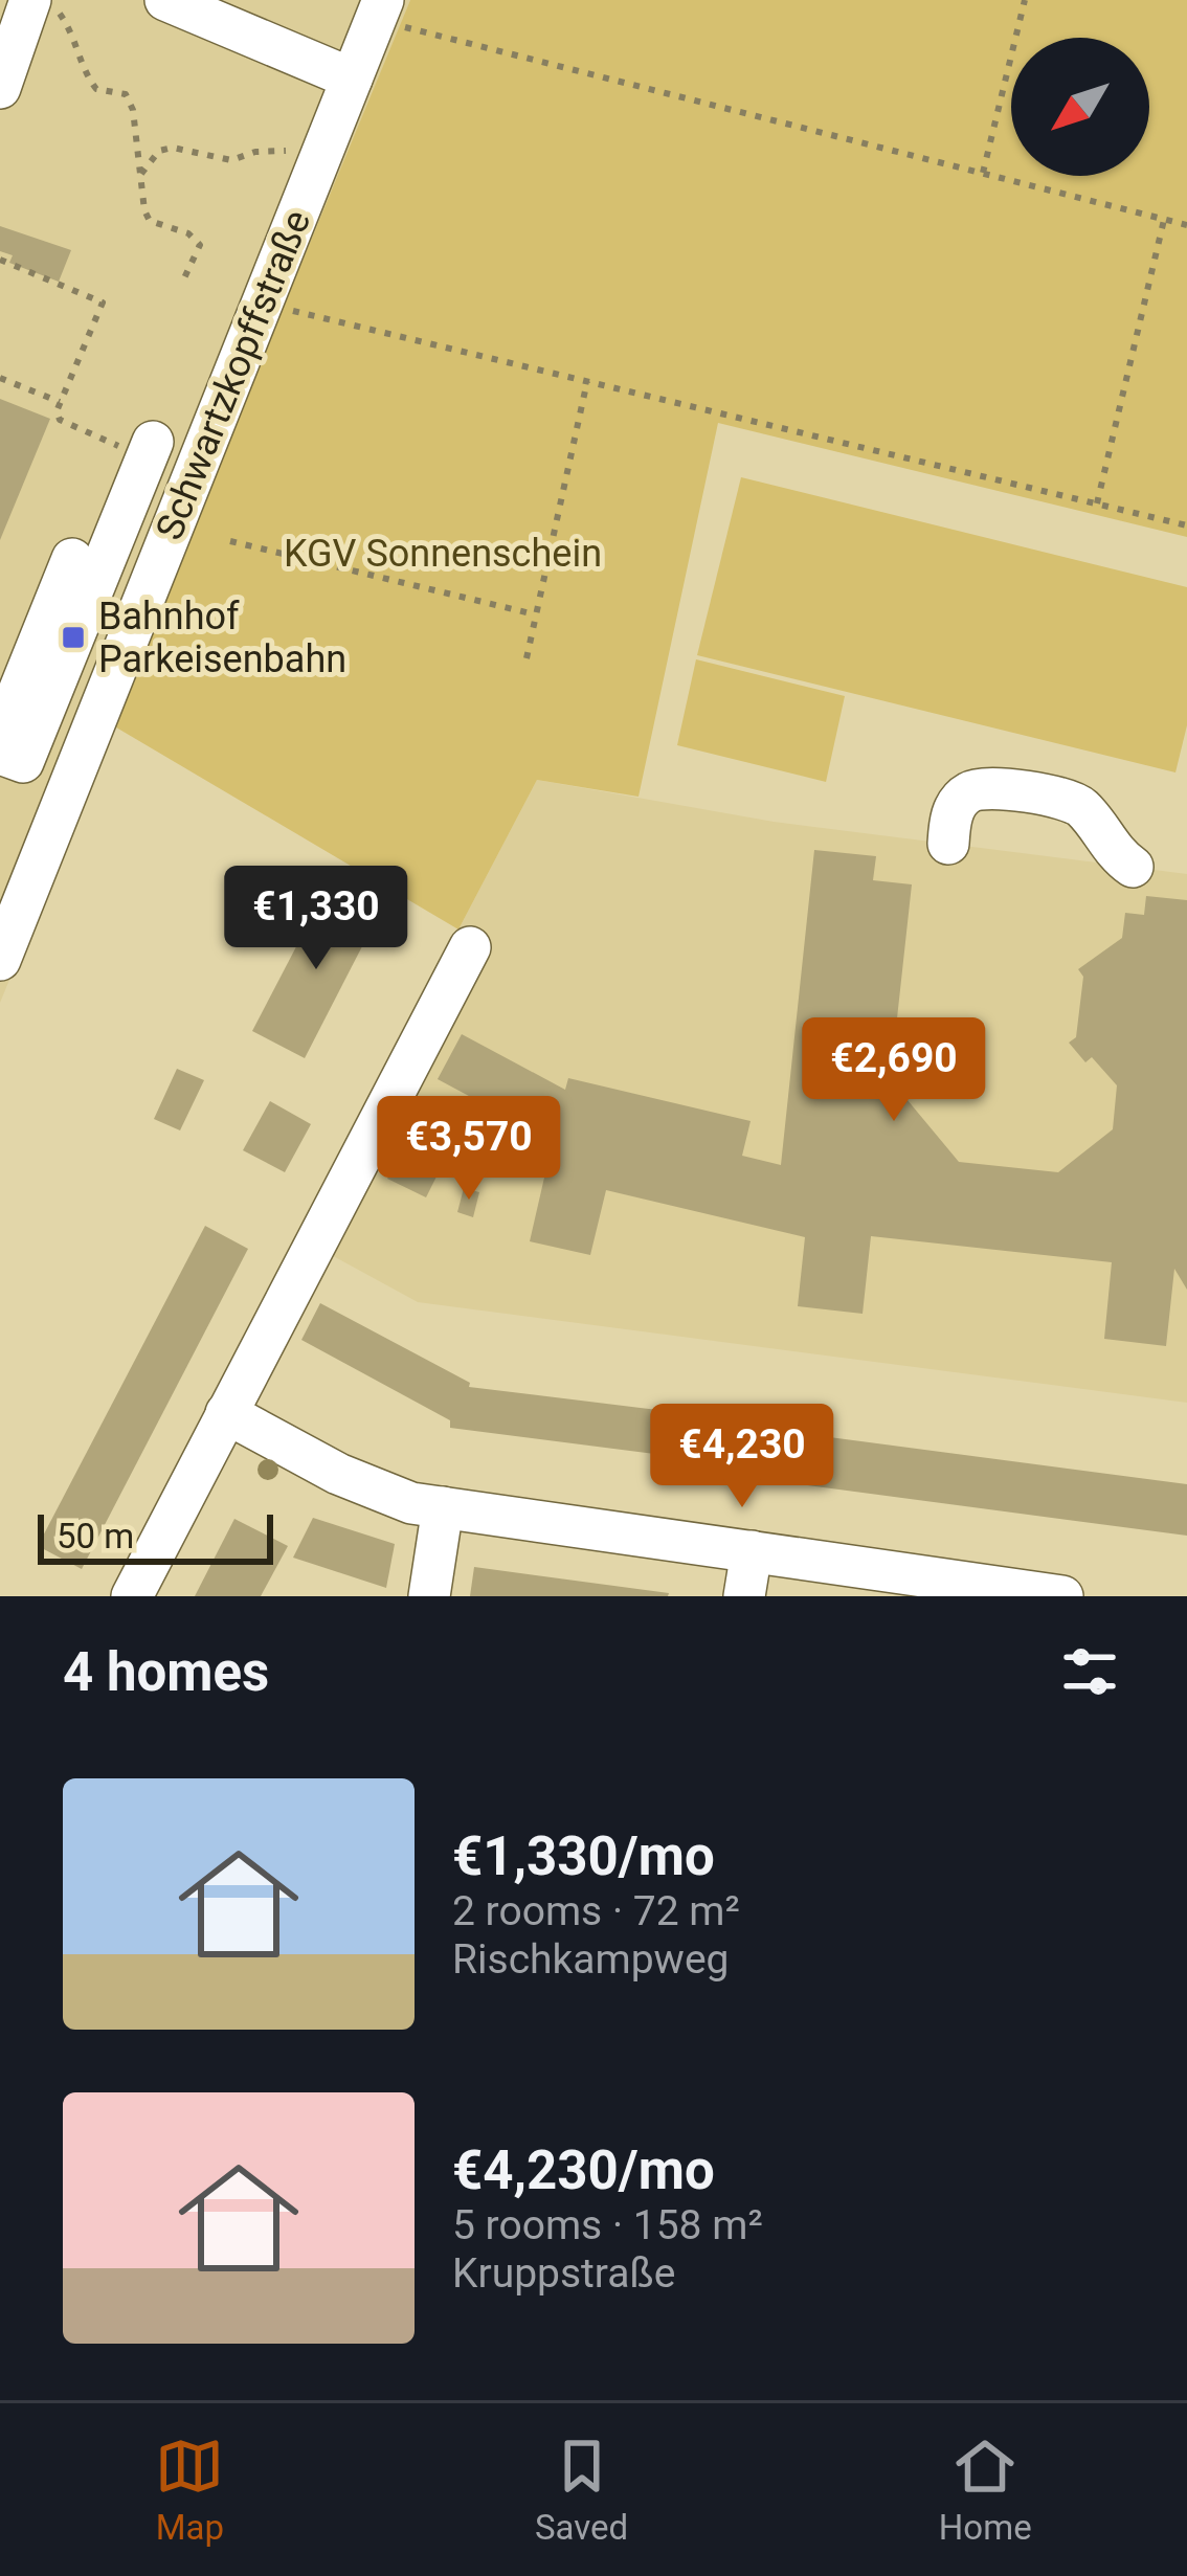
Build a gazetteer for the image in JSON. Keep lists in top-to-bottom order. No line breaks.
{"streets":{"street":["Schwartzkopffstraße"]},"parks":["KGV Sonnenschein"],"places":{"transit":["Bahnhof Parkeisenbahn"]},"scale_bar":"50 m","north":"bottom left","page":{"price":["€1,330","€2,690","€3,570","€4,230"],"scale":"50 m","heading":"4 homes","list":[{"name":"€1,330/mo","note":"2 rooms · 72 m² · Rischkampweg"},{"name":"€4,230/mo","note":"5 rooms · 158 m² · Kruppstraße"}],"tabs":["Map","Saved","Home"]}}
